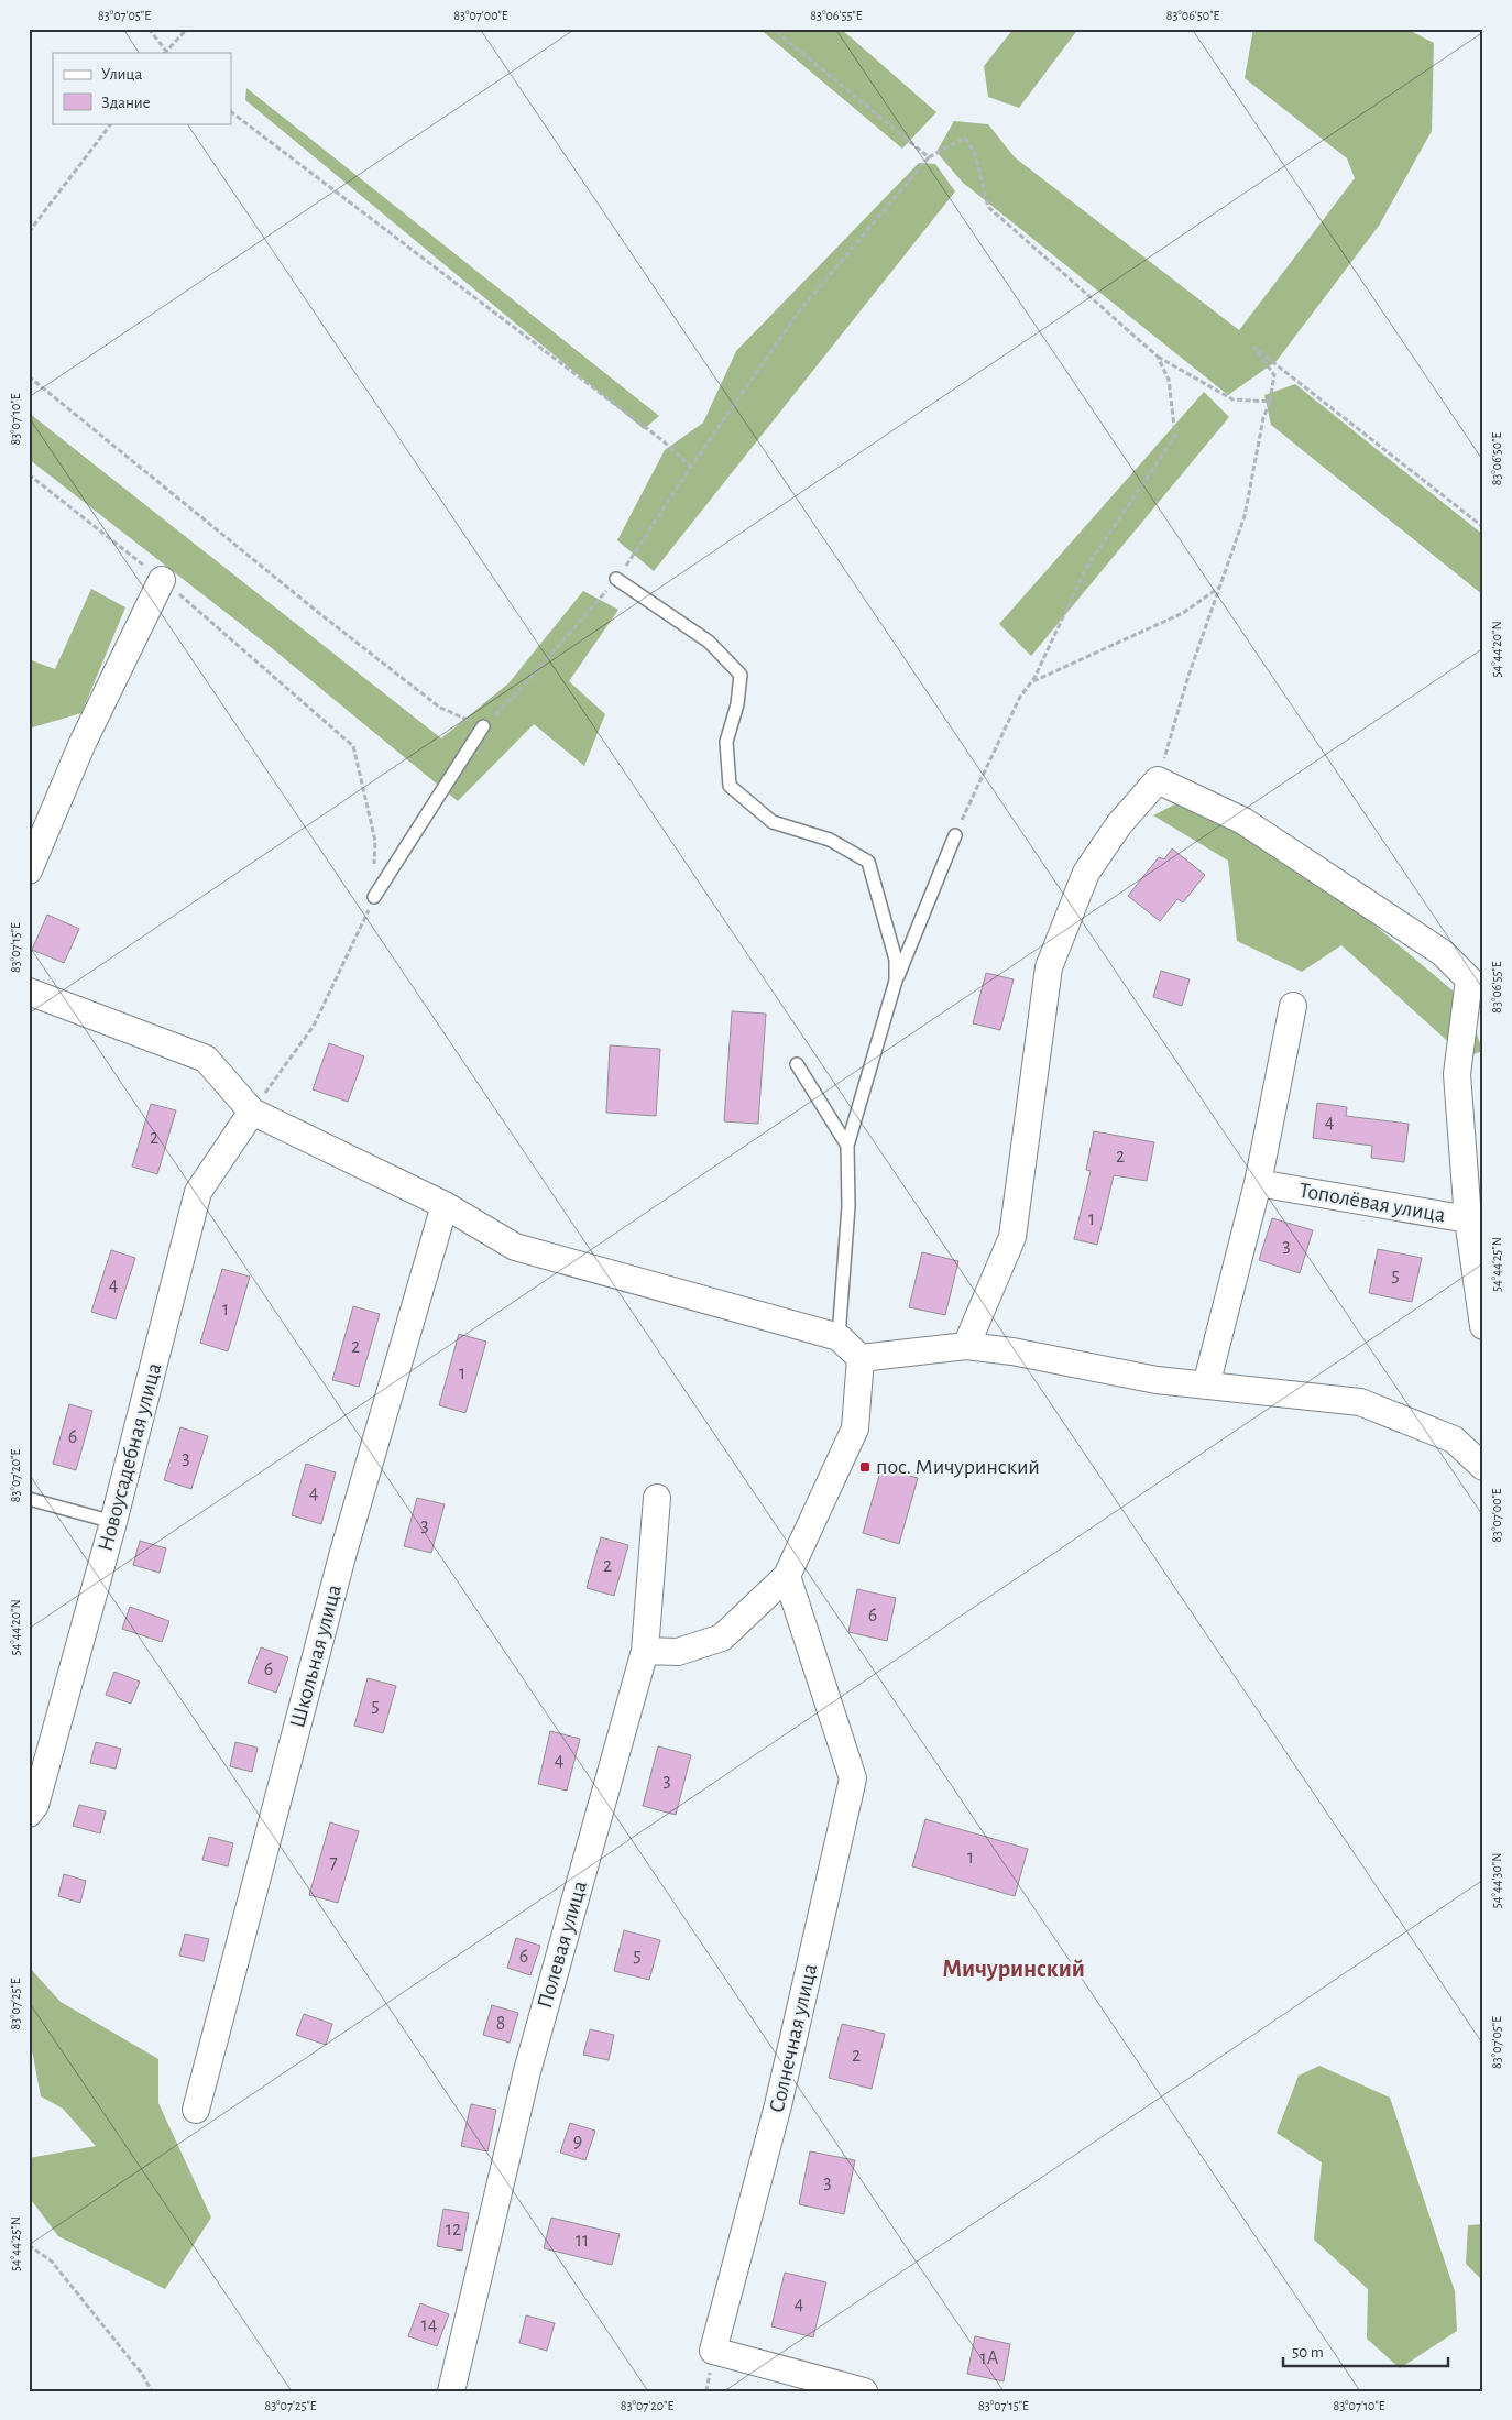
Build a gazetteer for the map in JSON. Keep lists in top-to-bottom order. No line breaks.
{"streets":{"street":["Тополёвая улица","Новоусадебная улица","Школьная улица","Полевая улица","Солнечная улица"]},"districts":["Мичуринский"],"places":{"transit":["пос. Мичуринский"]},"house_numbers":["4","2","2","1","3","5","4","1","2","1","6","3","4","3","2","6","6","5","4","3","1","7","5","6","8","2","9","3","12","11","4","14","1А"],"legend":["Улица","Здание"],"scale_bar":"50 m","coordinates":["83°07'05\"E","83°07'00\"E","83°06'55\"E","83°06'50\"E","83°07'10\"E","54°44'20\"N","83°07'15\"E","54°44'25\"N","83°07'20\"E","54°44'30\"N","83°07'25\"E"]}
